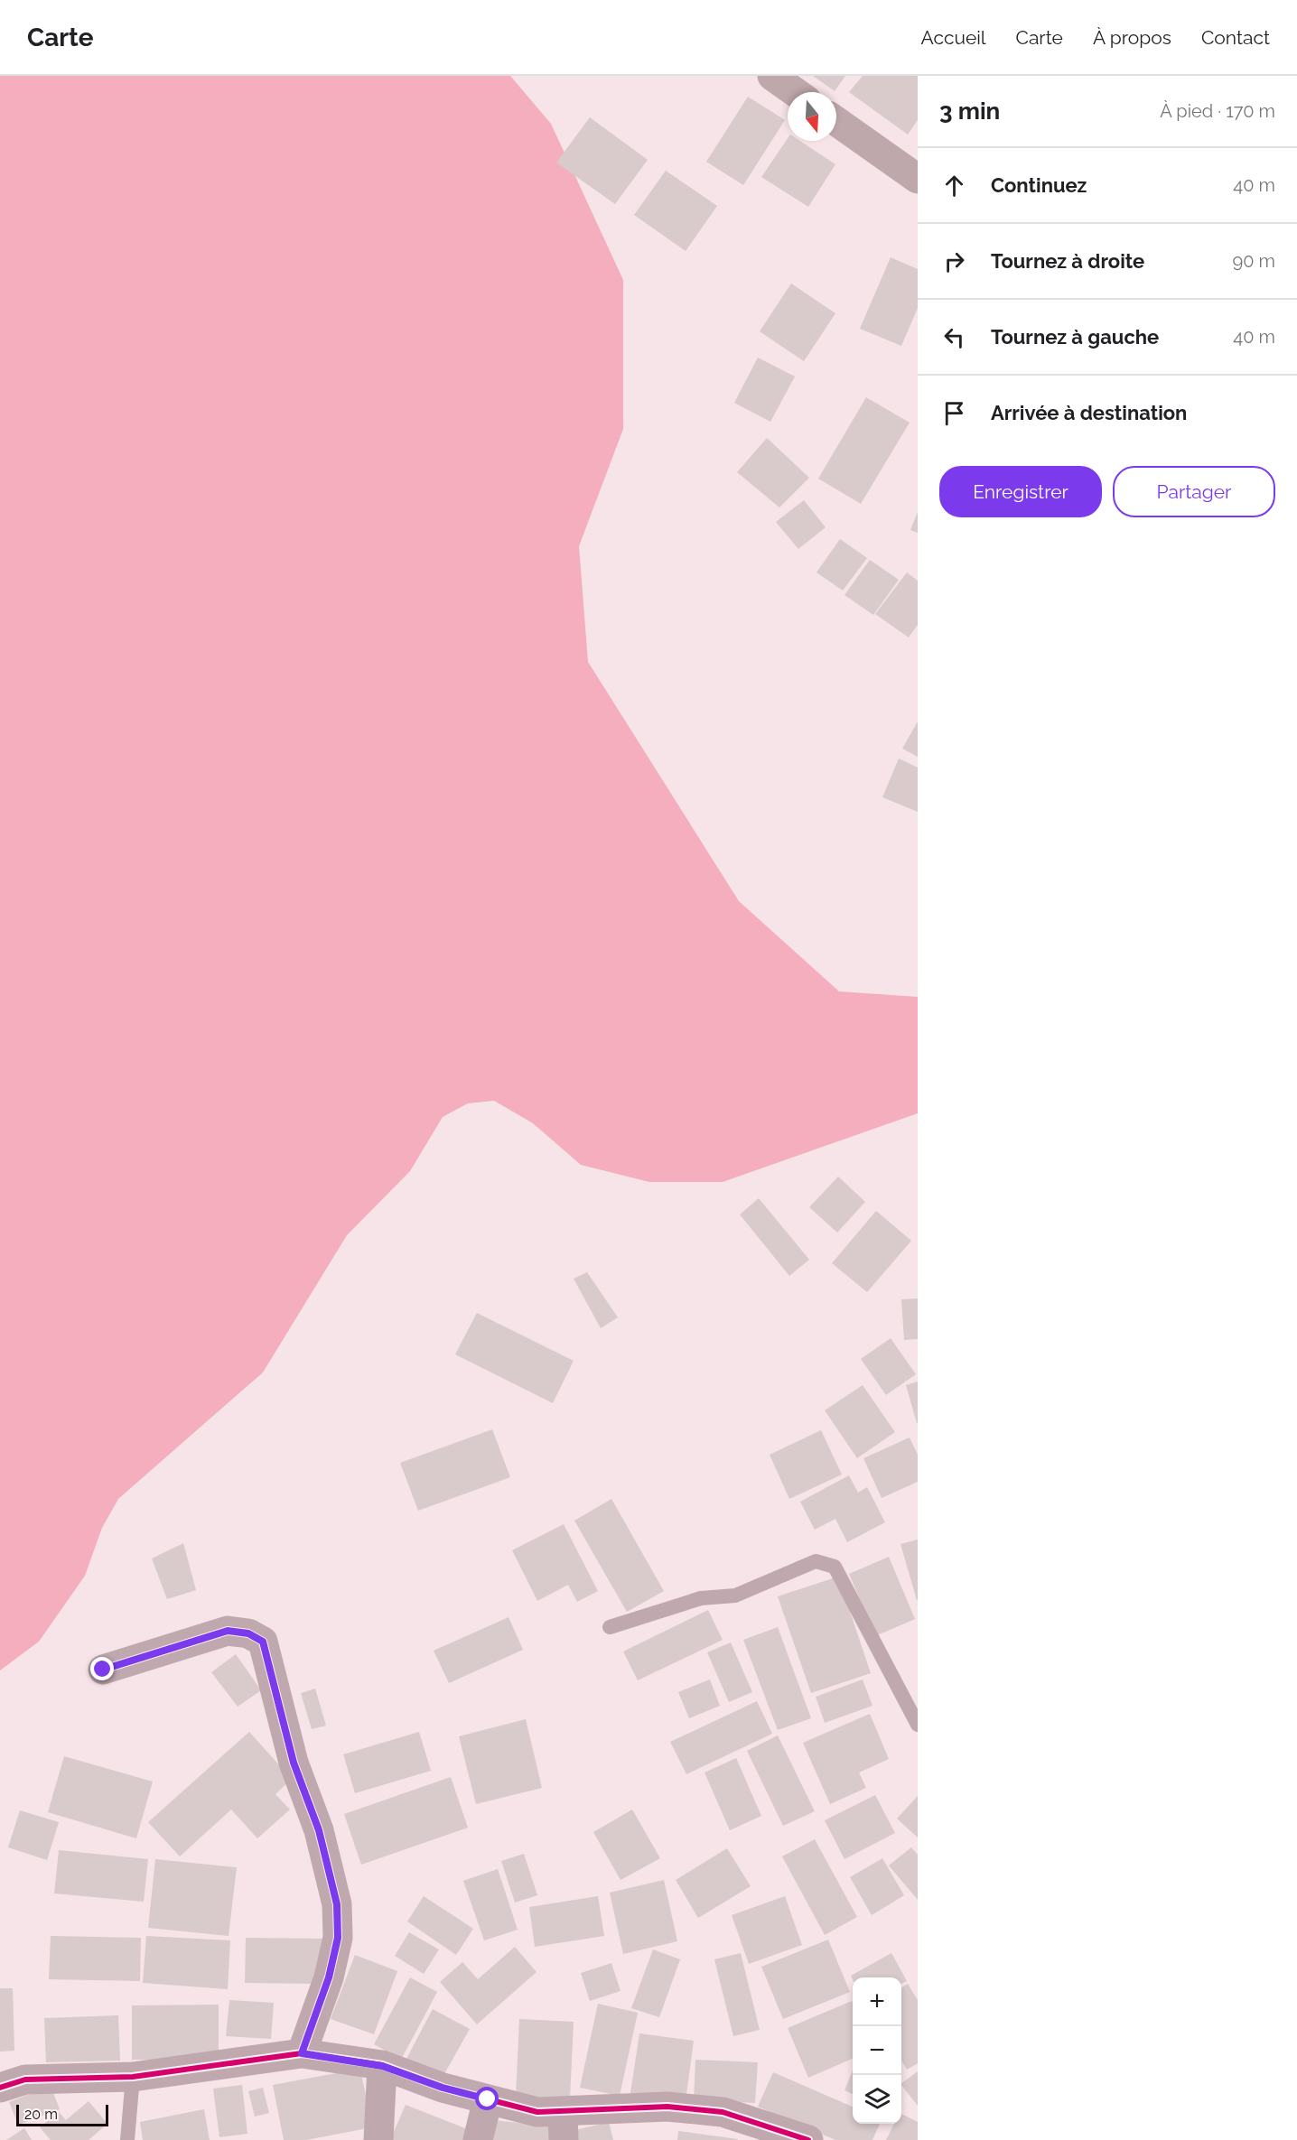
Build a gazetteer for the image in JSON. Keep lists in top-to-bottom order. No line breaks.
{"scale_bar":"20 m","north":"bottom","page":{"header":"Carte","nav":["Accueil","Carte","À propos","Contact"],"heading":["3 min","À pied · 170 m"],"list":[["Continuez","40 m"],["Tournez à droite","90 m"],["Tournez à gauche","40 m"],"Arrivée à destination"],"buttons":["Enregistrer","Partager"],"map_buttons":["+","−"],"scale":"20 m"}}
